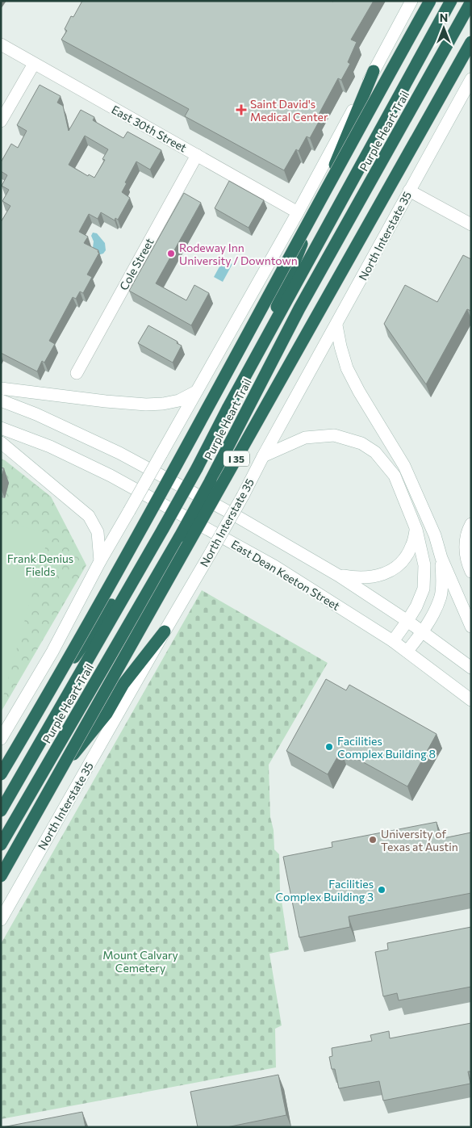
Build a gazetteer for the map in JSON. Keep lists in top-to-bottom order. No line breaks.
{"streets":{"highway":["Purple Heart Trail","I 35"],"main road":["East 30th Street","North Interstate 35","Cole Street","East Dean Keeton Street"]},"crossings":[["East 30th Street","Cole Street"]],"parks":["Frank Denius Fields","Mount Calvary Cemetery"],"places":{"health":["Saint David's Medical Center"],"other":["Rodeway Inn University / Downtown","Facilities Complex Building 8","University of Texas at Austin","Facilities Complex Building 3"]},"north":"top"}
